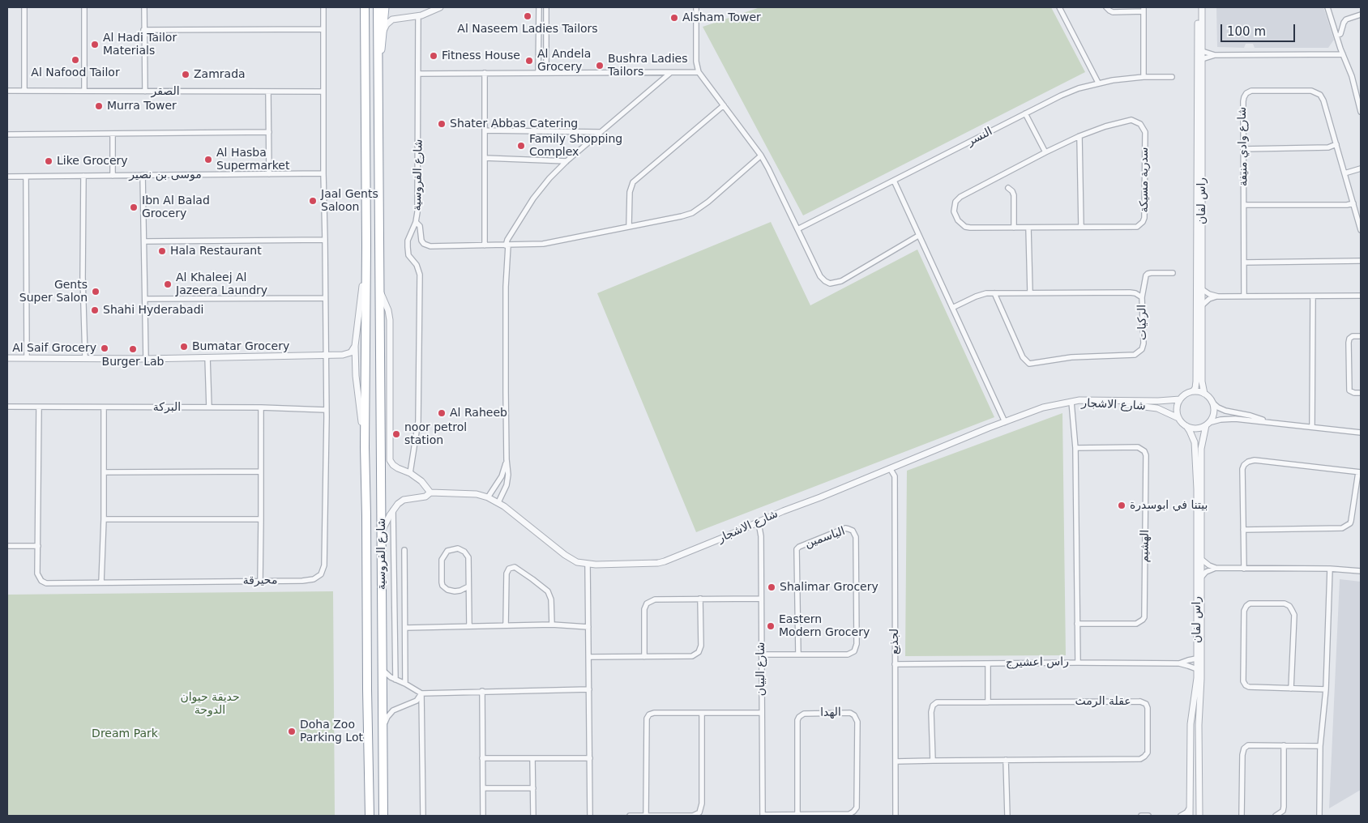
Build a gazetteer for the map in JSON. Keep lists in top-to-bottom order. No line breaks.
{"streets":{"highway":["شارع الفروسية"],"street":["الصقر","النسر","شارع وادي منيفة","موسى بن نصير","سدرية مسيكة","راس لفان","الركيات","شارع الاشجار","البركة","الياسمين","الهشيم","محيرقة","لجذيع","راس اعشيرج","شارع البيان","عقلة الرمث","الهدا"]},"crossings":[["شارع الفروسية","شارع الاشجار"],["راس لفان","شارع الاشجار"],["راس لفان","راس اعشيرج"],["شارع الاشجار","لجذيع"],["شارع الاشجار","شارع البيان"],["البركة","محيرقة"],["الياسمين","شارع البيان"],["لجذيع","راس اعشيرج"],["لجذيع","عقلة الرمث"],["شارع البيان","الهدا"]],"parks":["حديقة حيوان الدوحة","Dream Park"],"places":["Al Naseem Ladies Tailors","Alsham Tower","Al Hadi Tailor Materials","Fitness House","Al Nafood Tailor","Al Andela Grocery","Bushra Ladies Tailors","Zamrada","Murra Tower","Shater Abbas Catering","Family Shopping Complex","Al Hasba Supermarket","Like Grocery","Jaal Gents Saloon","Ibn Al Balad Grocery","Hala Restaurant","Al Khaleej Al Jazeera Laundry","Gents Super Salon","Shahi Hyderabadi","Bumatar Grocery","Al Saif Grocery","Burger Lab","Al Raheeb","noor petrol station","بيتنا في ابوسدرة","Shalimar Grocery","Eastern Modern Grocery","Doha Zoo Parking Lot"],"scale_bar":"100 m"}
